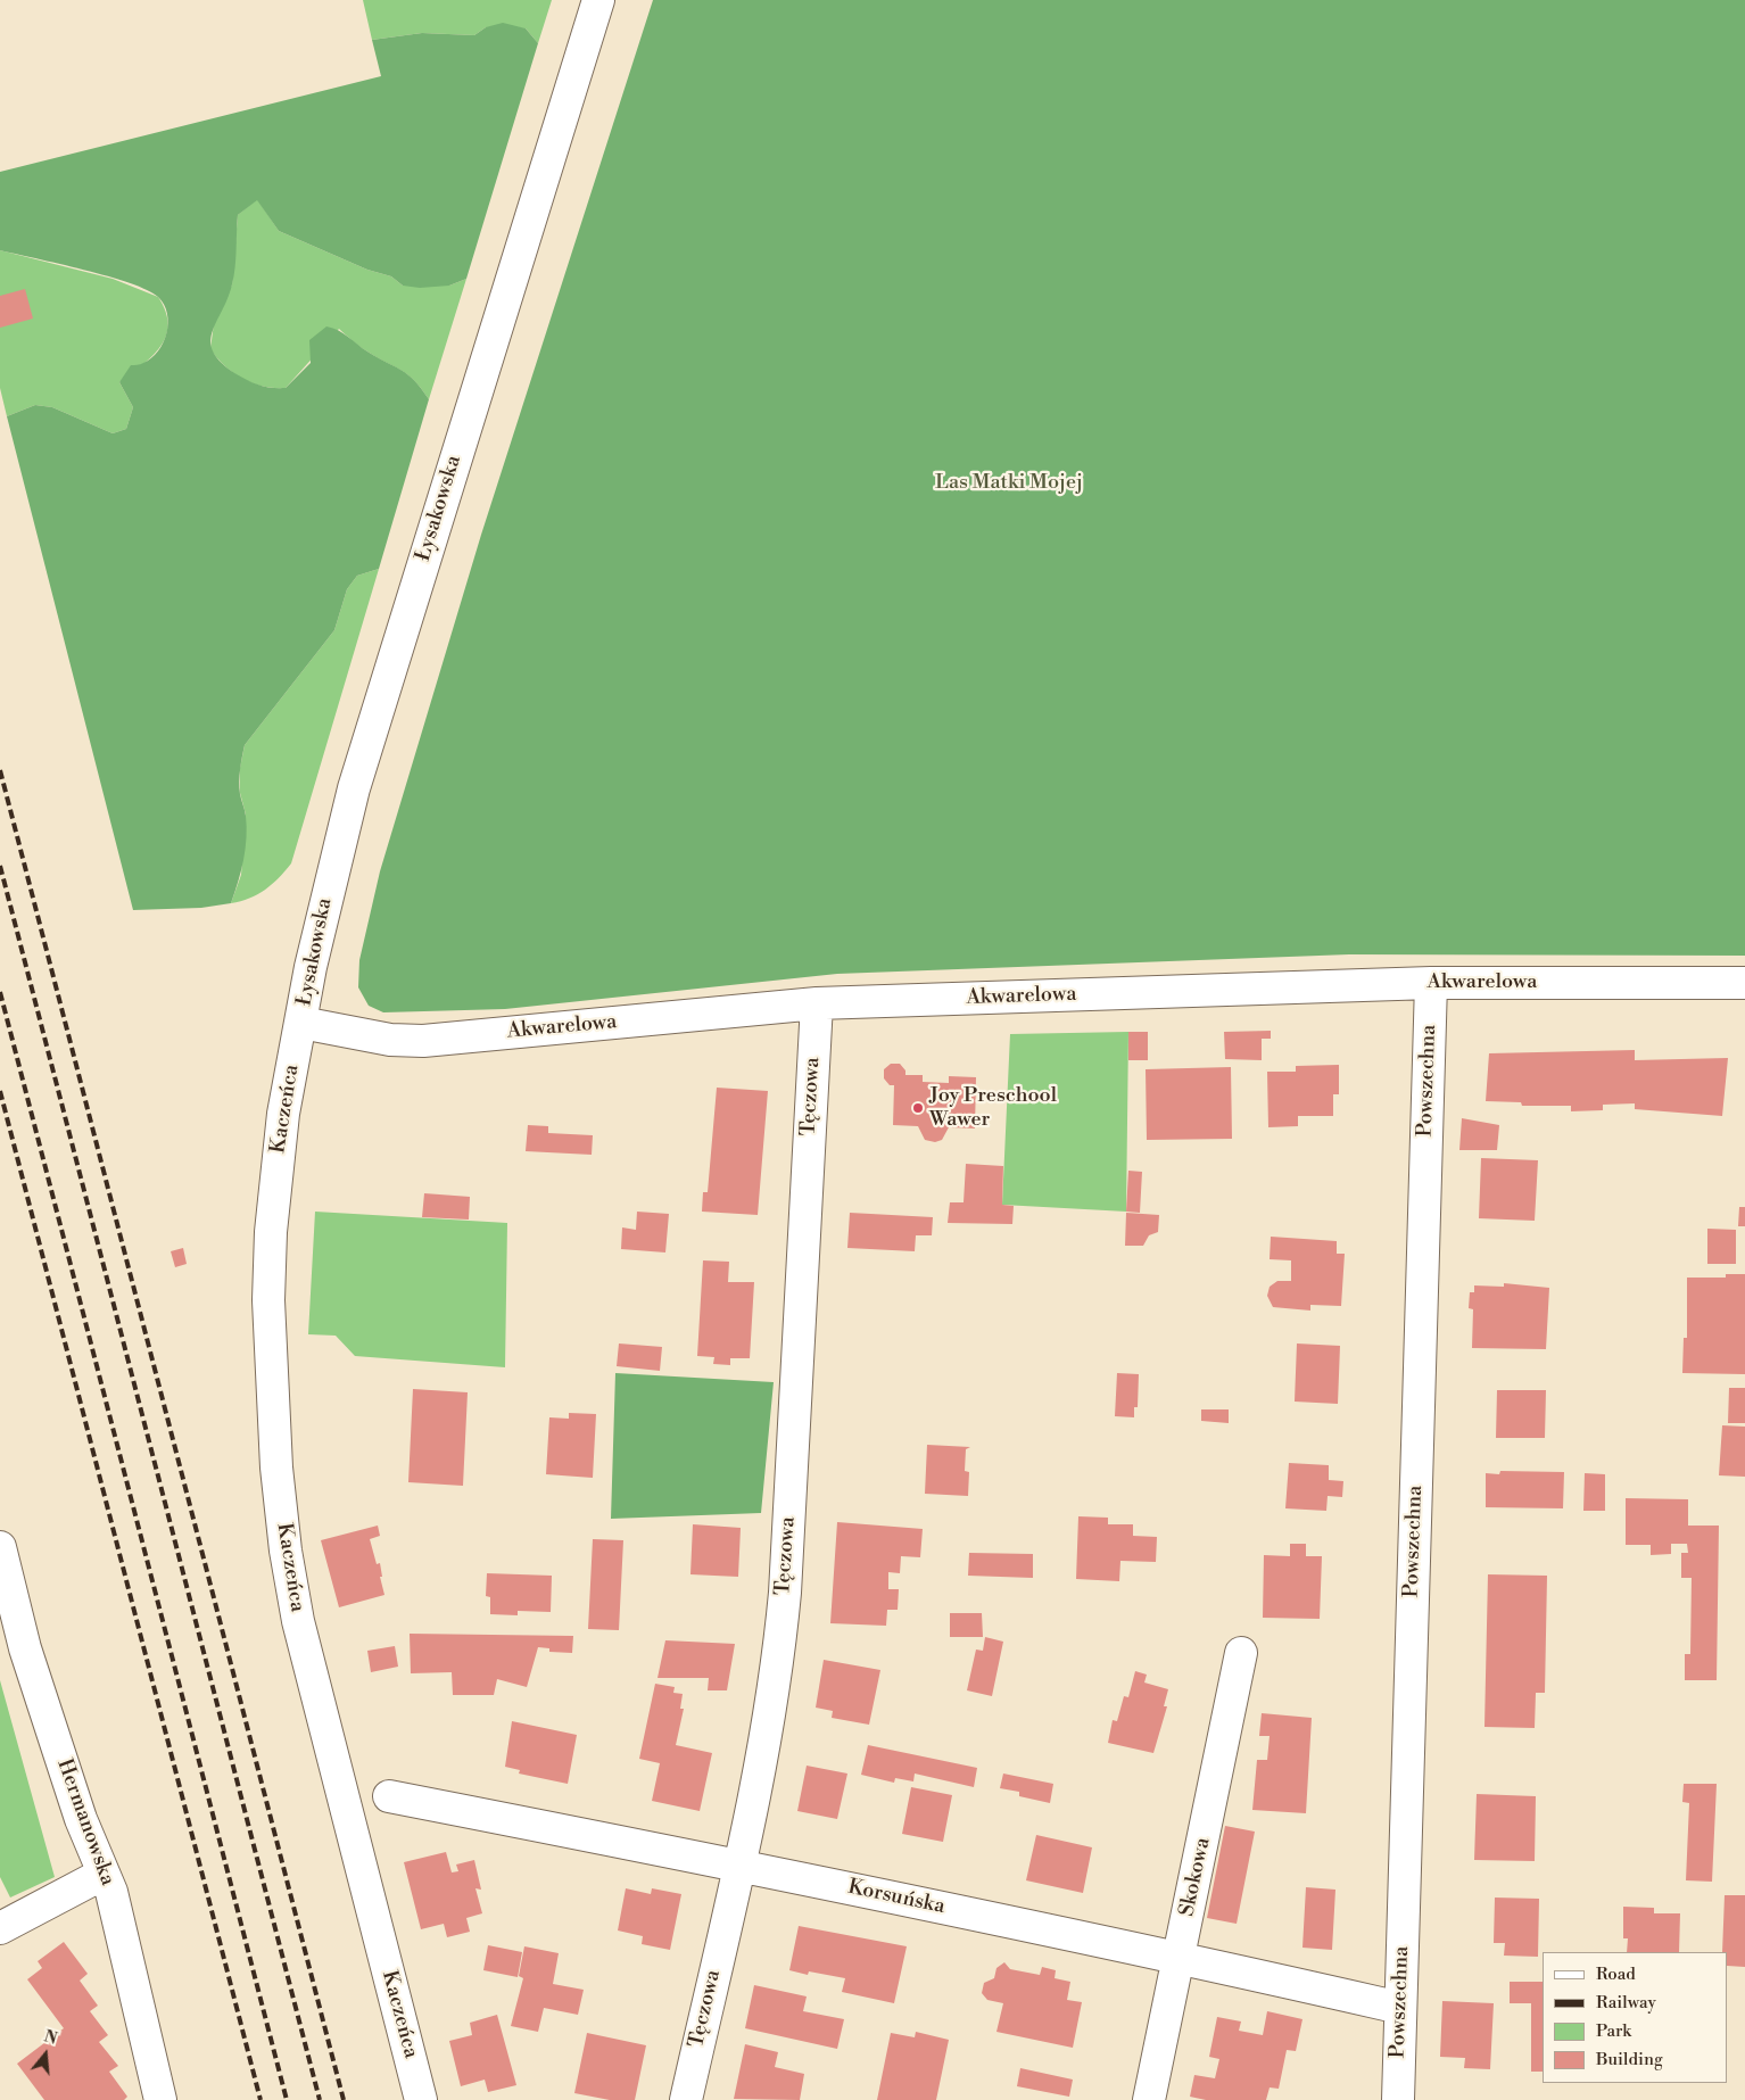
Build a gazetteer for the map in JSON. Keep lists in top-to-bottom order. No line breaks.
{"streets":{"street":["Łysakowska","Akwarelowa","Powszechna","Tęczowa","Kaczeńca","Hermanowska","Skokowa","Korsuńska"]},"crossings":[["Łysakowska","Akwarelowa"],["Łysakowska","Kaczeńca"],["Akwarelowa","Powszechna"],["Akwarelowa","Tęczowa"],["Akwarelowa","Kaczeńca"],["Powszechna","Korsuńska"],["Tęczowa","Korsuńska"],["Skokowa","Korsuńska"]],"parks":["Las Matki Mojej"],"places":["Joy Preschool Wawer"],"legend":["Road","Railway","Park","Building"],"north":"top"}
